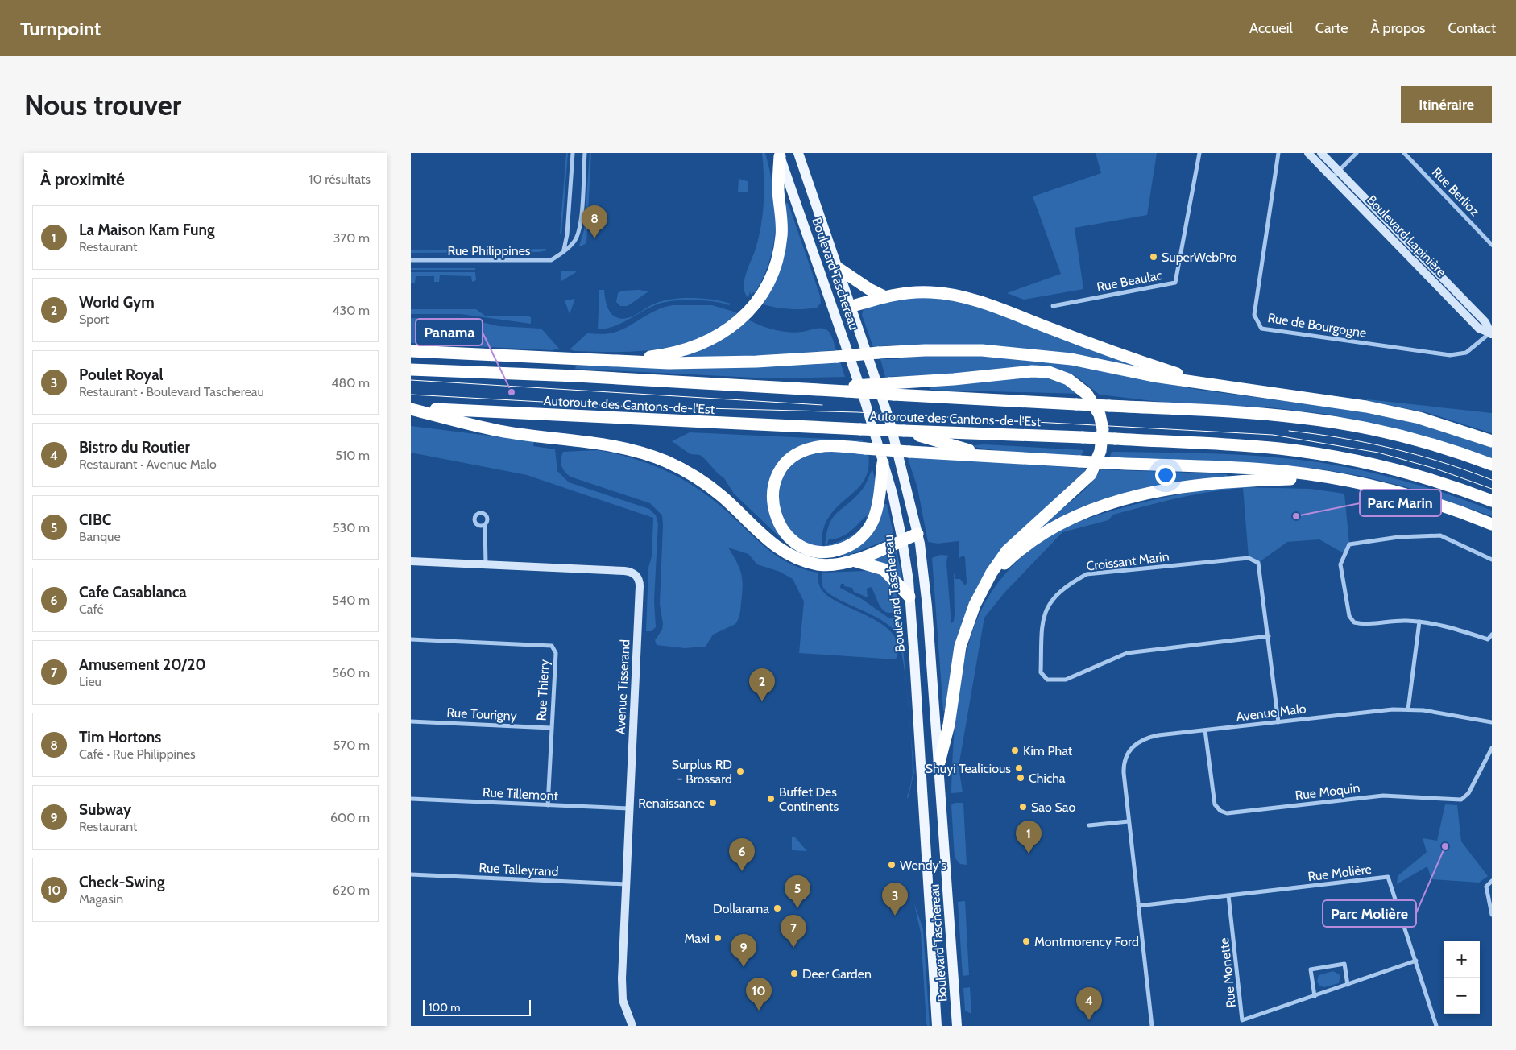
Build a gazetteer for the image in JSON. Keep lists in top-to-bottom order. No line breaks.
{"streets":{"highway":["Autoroute des Cantons-de-l'Est"],"main road":["Boulevard Taschereau"],"street":["Rue Berlioz","Boulevard Lapinière","Rue Philippines","Rue Beaulac","Rue de Bourgogne","Croissant Marin","Avenue Tisserand","Rue Thierry","Avenue Malo","Rue Tourigny","Rue Moquin","Rue Tillemont","Rue Talleyrand","Rue Molière","Rue Monette"]},"crossings":[["Boulevard Lapinière","Rue de Bourgogne"],["Croissant Marin","Avenue Malo"],["Avenue Tisserand","Rue Tillemont"],["Avenue Tisserand","Rue Talleyrand"],["Rue Thierry","Rue Tourigny"],["Rue Thierry","Rue Tillemont"],["Avenue Malo","Rue Moquin"],["Avenue Malo","Rue Molière"],["Rue Molière","Rue Monette"]],"places":["SuperWebPro","Panama","Parc Marin","Kim Phat","Shuyi Tealicious","Surplus RD - Brossard","Chicha","Buffet Des Continents","Renaissance","Sao Sao","Parc Molière","Wendy's","Dollarama","Maxi","Montmorency Ford","Deer Garden"],"scale_bar":"100 m","page":{"header":"Turnpoint","nav":["Accueil","Carte","À propos","Contact"],"buttons":"Itinéraire","title":"Nous trouver","heading":["À proximité","10 résultats"],"list":[{"mark":"1","name":"La Maison Kam Fung","note":"Restaurant","value":"370 m"},{"mark":"2","name":"World Gym","note":"Sport","value":"430 m"},{"mark":"3","name":"Poulet Royal","note":"Restaurant · Boulevard Taschereau","value":"480 m"},{"mark":"4","name":"Bistro du Routier","note":"Restaurant · Avenue Malo","value":"510 m"},{"mark":"5","name":"CIBC","note":"Banque","value":"530 m"},{"mark":"6","name":"Cafe Casablanca","note":"Café","value":"540 m"},{"mark":"7","name":"Amusement 20/20","note":"Lieu","value":"560 m"},{"mark":"8","name":"Tim Hortons","note":"Café · Rue Philippines","value":"570 m"},{"mark":"9","name":"Subway","note":"Restaurant","value":"600 m"},{"mark":"10","name":"Check-Swing","note":"Magasin","value":"620 m"}],"pins":["8","2","1","6","5","3","7","9","10","4"],"map_buttons":["+","−"],"scale":"100 m"}}
